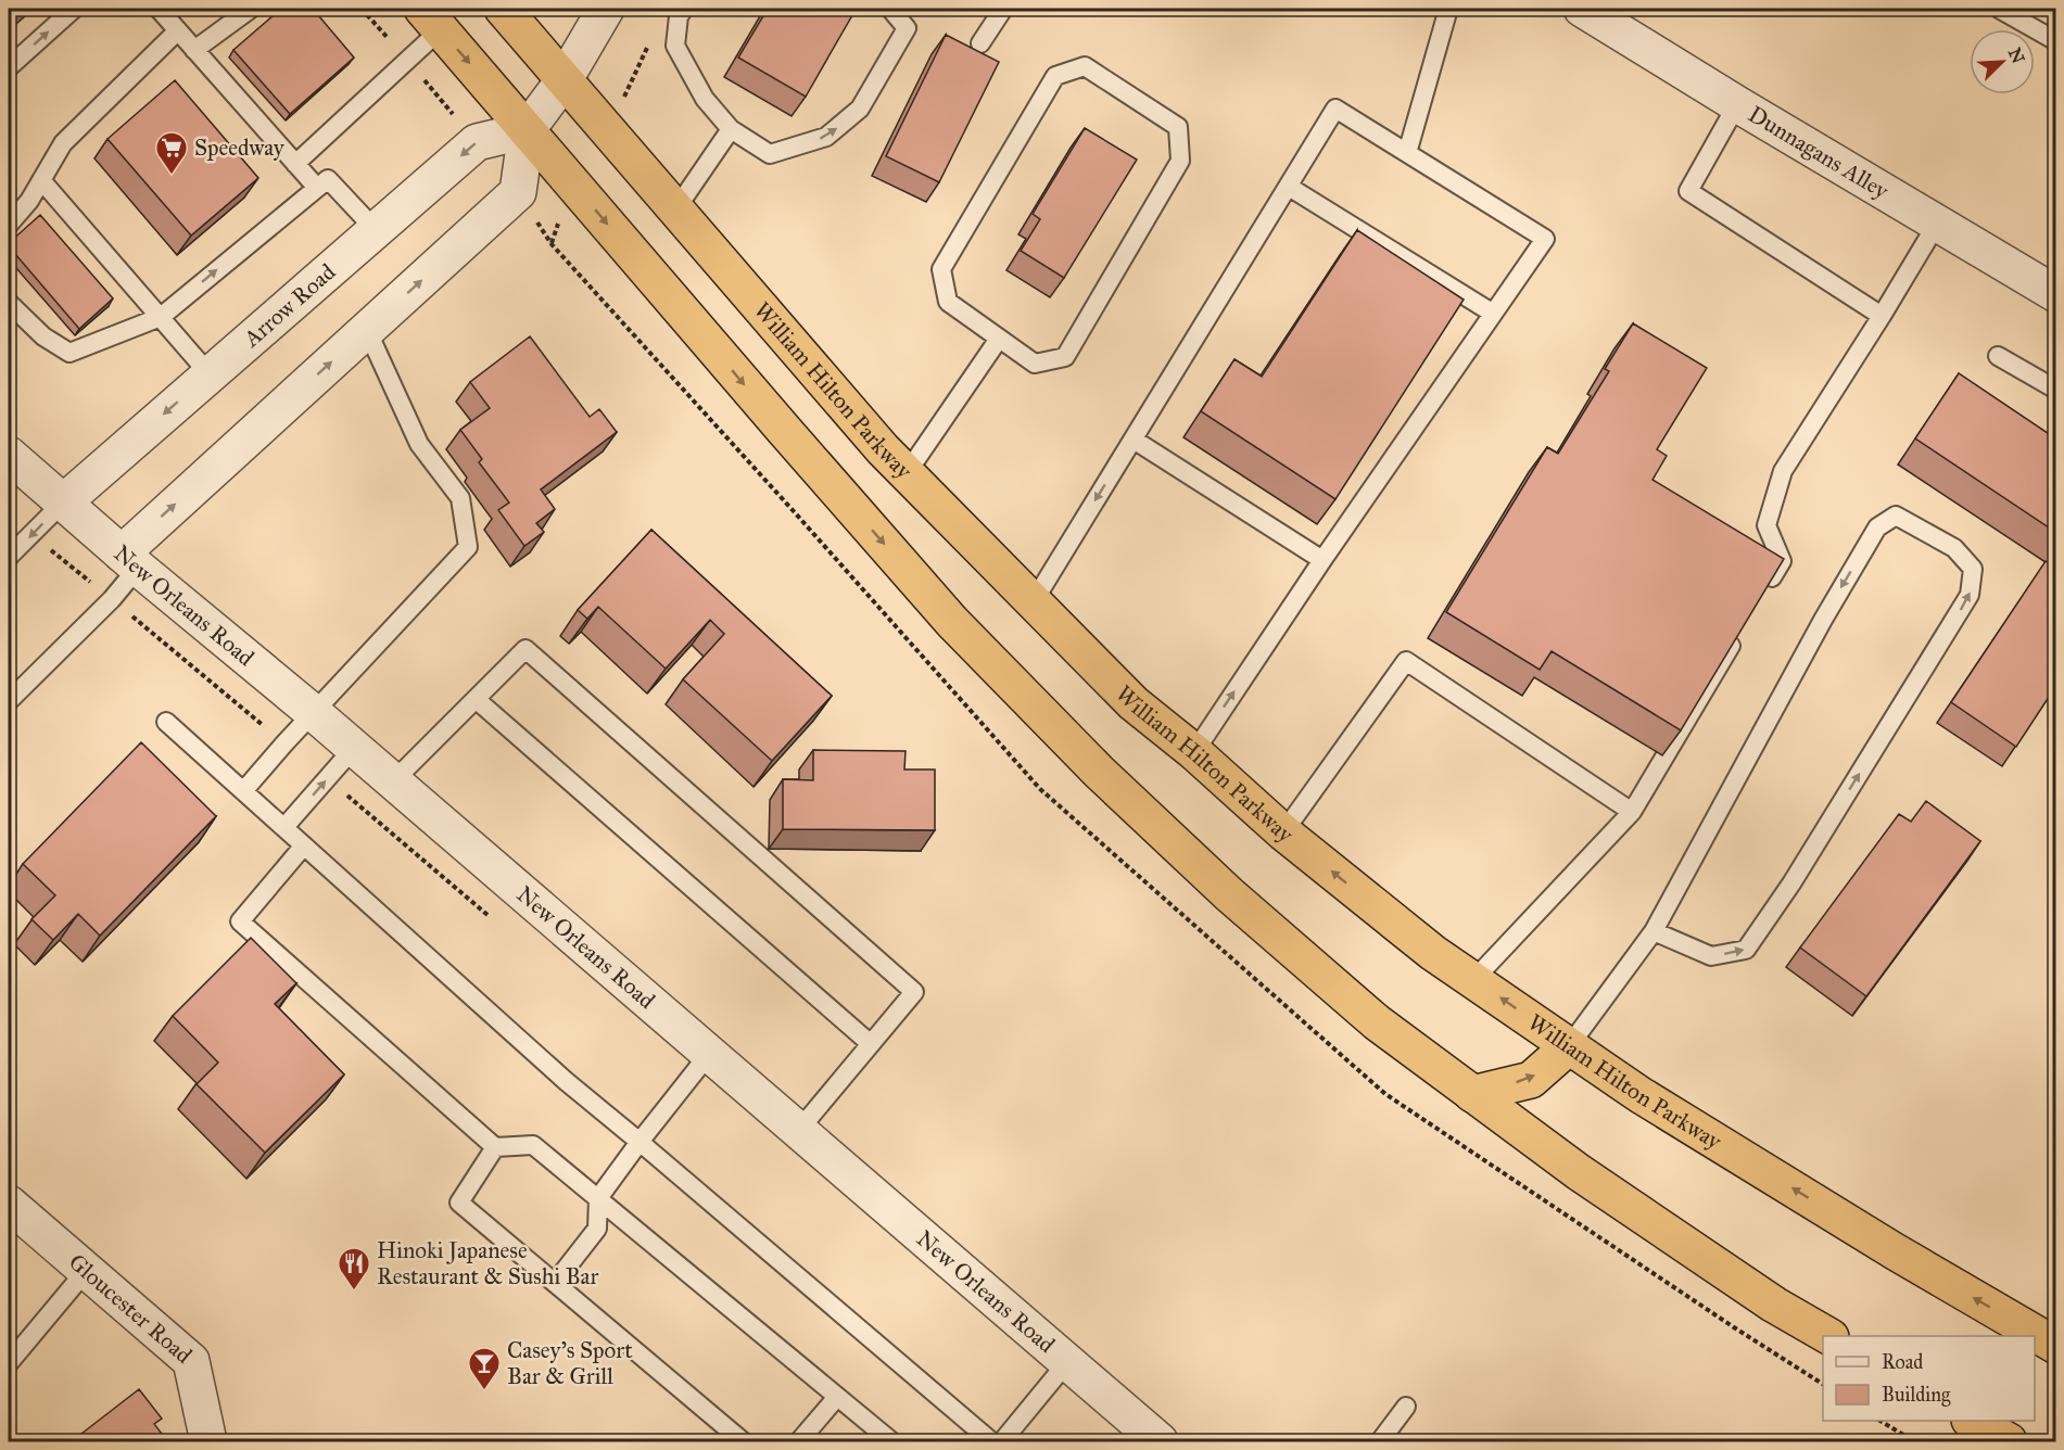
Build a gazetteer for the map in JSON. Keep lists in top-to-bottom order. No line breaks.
{"streets":{"highway":["William Hilton Parkway"],"street":["Dunnagans Alley","Arrow Road","New Orleans Road","Gloucester Road"]},"crossings":[["Arrow Road","New Orleans Road"]],"places":{"supermarket":["Speedway"],"restaurant":["Hinoki Japanese Restaurant & Sushi Bar"],"bar":["Casey's Sport Bar & Grill"]},"legend":["Road","Building"],"north":"top right"}
